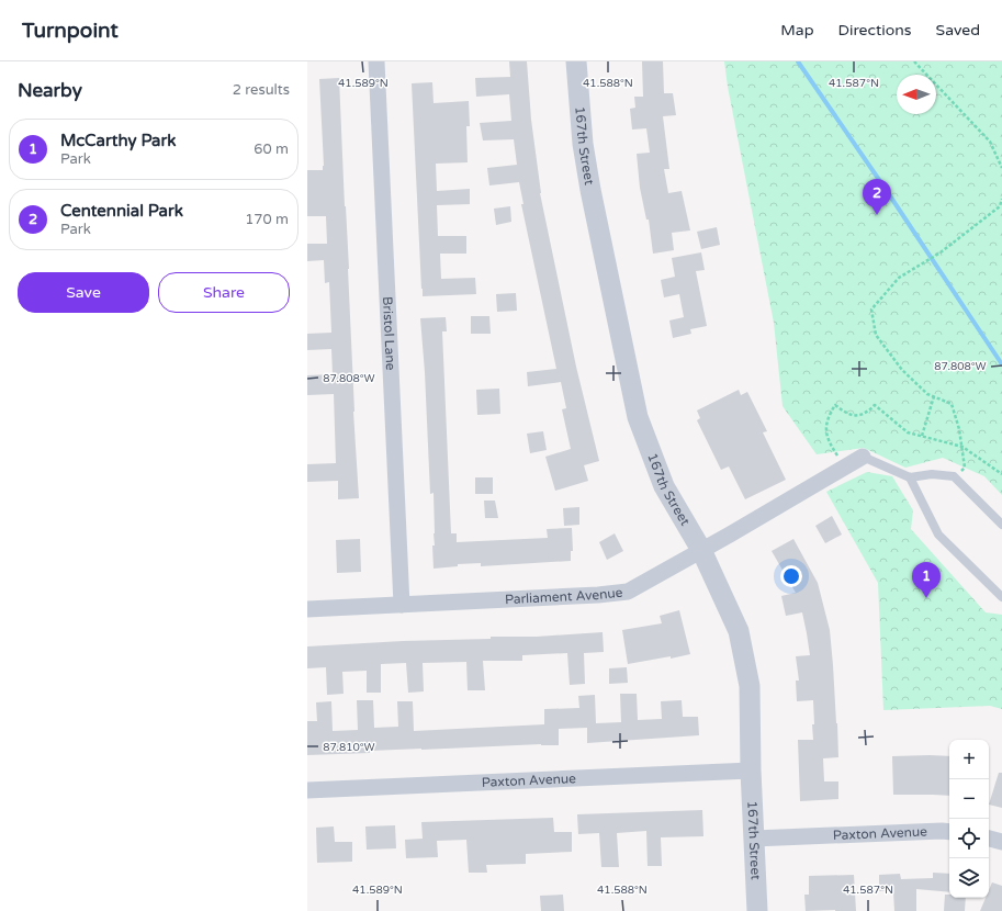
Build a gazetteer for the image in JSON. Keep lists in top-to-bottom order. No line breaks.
{"streets":{"street":["167th Street","Bristol Lane","Parliament Avenue","Paxton Avenue"]},"crossings":[["167th Street","Parliament Avenue"],["167th Street","Paxton Avenue"],["Bristol Lane","Parliament Avenue"]],"north":"left","page":{"header":"Turnpoint","nav":["Map","Directions","Saved"],"heading":["Nearby","2 results"],"list":[{"mark":"1","name":"McCarthy Park","note":"Park","value":"60 m"},{"mark":"2","name":"Centennial Park","note":"Park","value":"170 m"}],"pins":["2","1"],"buttons":["Save","Share"],"map_buttons":["+","−"]},"coordinates":["41.589°N","41.588°N","41.587°N","87.808°W","87.810°W"]}
